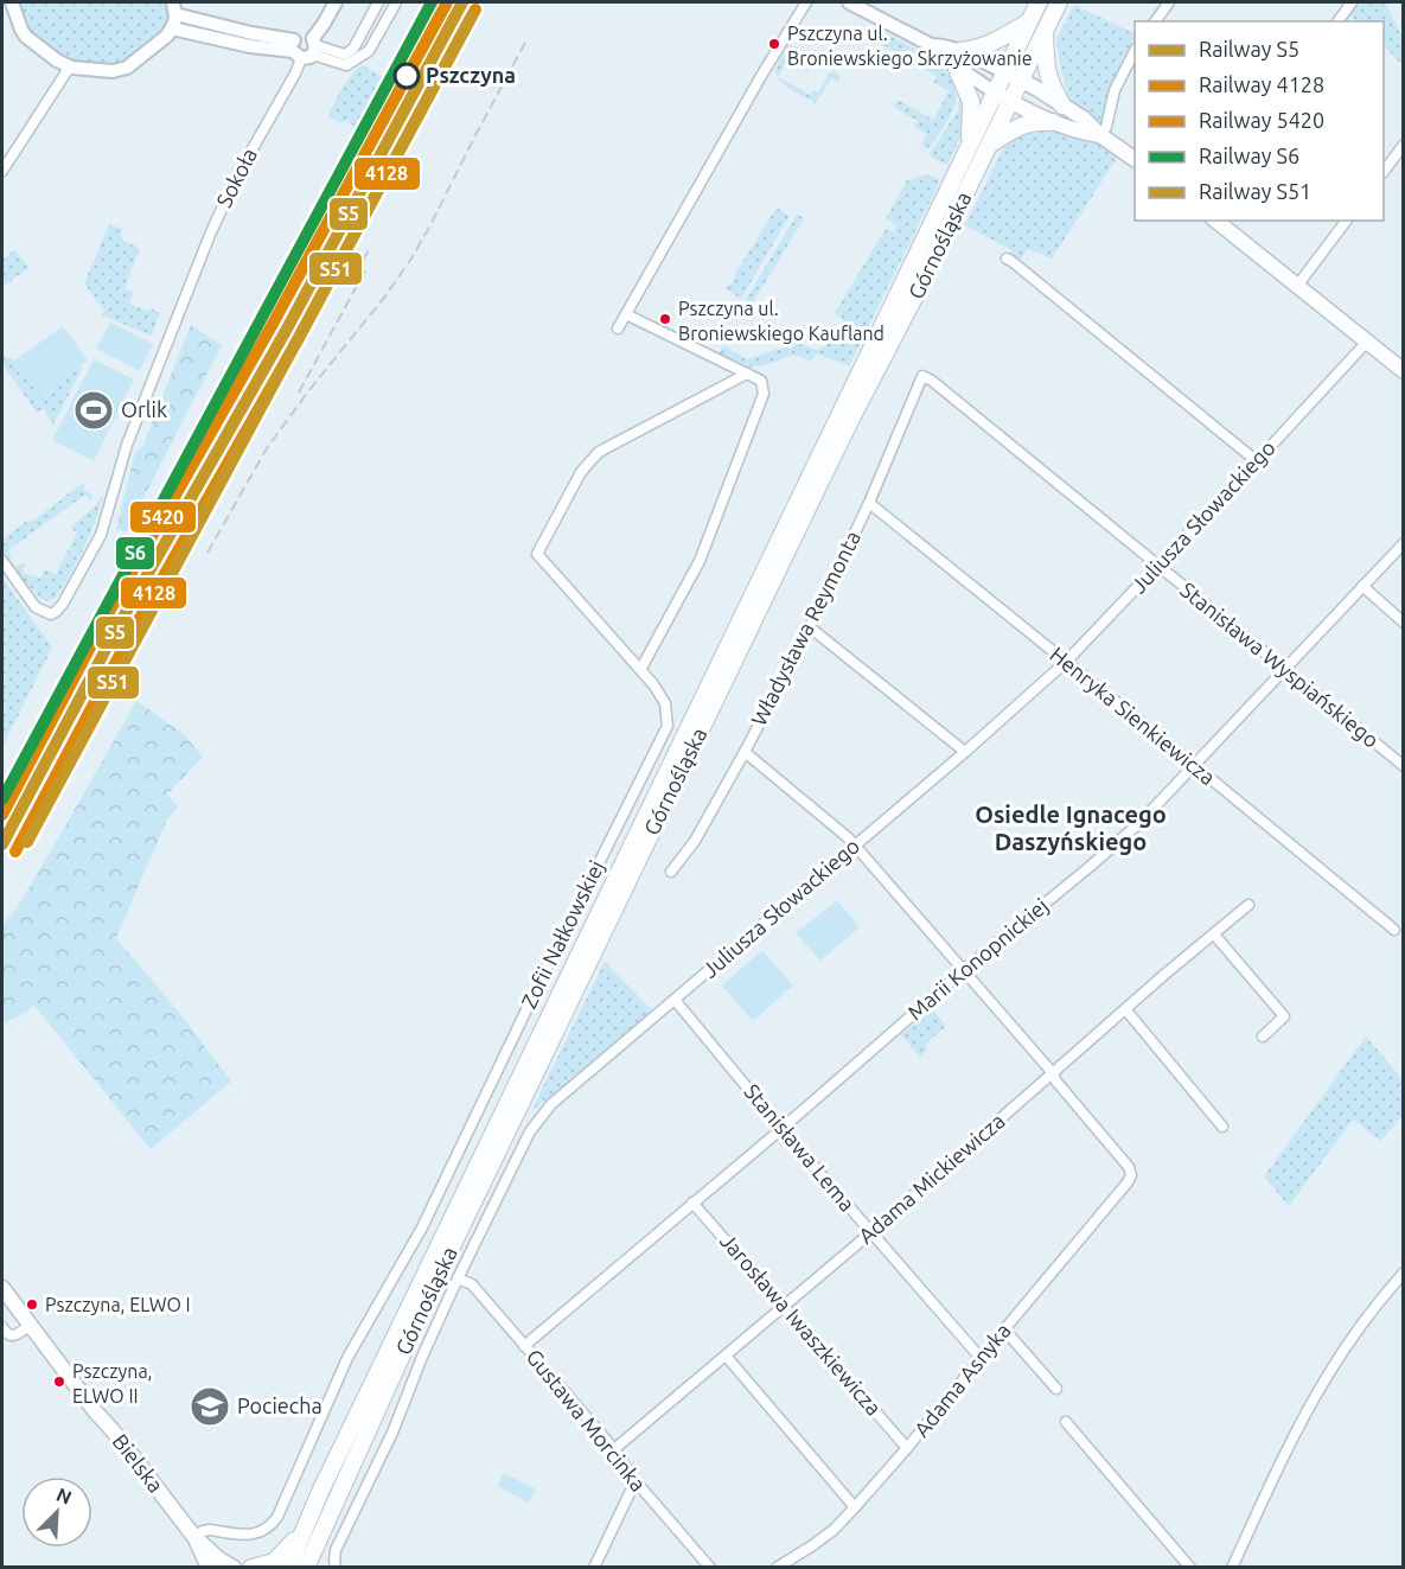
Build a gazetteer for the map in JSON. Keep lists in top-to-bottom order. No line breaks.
{"streets":{"main road":["Górnośląska","Bielska"],"street":["Sokoła","Juliusza Słowackiego","Władysława Reymonta","Stanisława Wyspiańskiego","Henryka Sienkiewicza","Zofii Nałkowskiej","Marii Konopnickiej","Stanisława Lema","Adama Mickiewicza","Jarosława Iwaszkiewicza","Adama Asnyka","Gustawa Morcinka"]},"crossings":[["Juliusza Słowackiego","Stanisława Wyspiańskiego"],["Juliusza Słowackiego","Henryka Sienkiewicza"],["Juliusza Słowackiego","Stanisława Lema"],["Juliusza Słowackiego","Gustawa Morcinka"],["Władysława Reymonta","Stanisława Wyspiańskiego"],["Władysława Reymonta","Henryka Sienkiewicza"],["Stanisława Wyspiańskiego","Marii Konopnickiej"],["Henryka Sienkiewicza","Marii Konopnickiej"],["Zofii Nałkowskiej","Bielska"],["Marii Konopnickiej","Stanisława Lema"],["Marii Konopnickiej","Jarosława Iwaszkiewicza"],["Marii Konopnickiej","Gustawa Morcinka"],["Stanisława Lema","Adama Mickiewicza"],["Stanisława Lema","Adama Asnyka"],["Adama Mickiewicza","Jarosława Iwaszkiewicza"],["Adama Mickiewicza","Adama Asnyka"],["Adama Mickiewicza","Gustawa Morcinka"],["Jarosława Iwaszkiewicza","Adama Asnyka"]],"districts":["Osiedle Ignacego Daszyńskiego"],"places":{"other":["Pszczyna ul. Broniewskiego Skrzyżowanie","Pszczyna","Pszczyna ul. Broniewskiego Kaufland","Pszczyna, ELWO I","Pszczyna, ELWO II"],"sports":["Orlik"],"school or university":["Pociecha"]},"lines":["rail line S5","rail line 5420","rail line S6","rail line 4128","rail line S51"],"legend":["Railway S5","Railway 4128","Railway 5420","Railway S6","Railway S51"],"north":"top right"}
